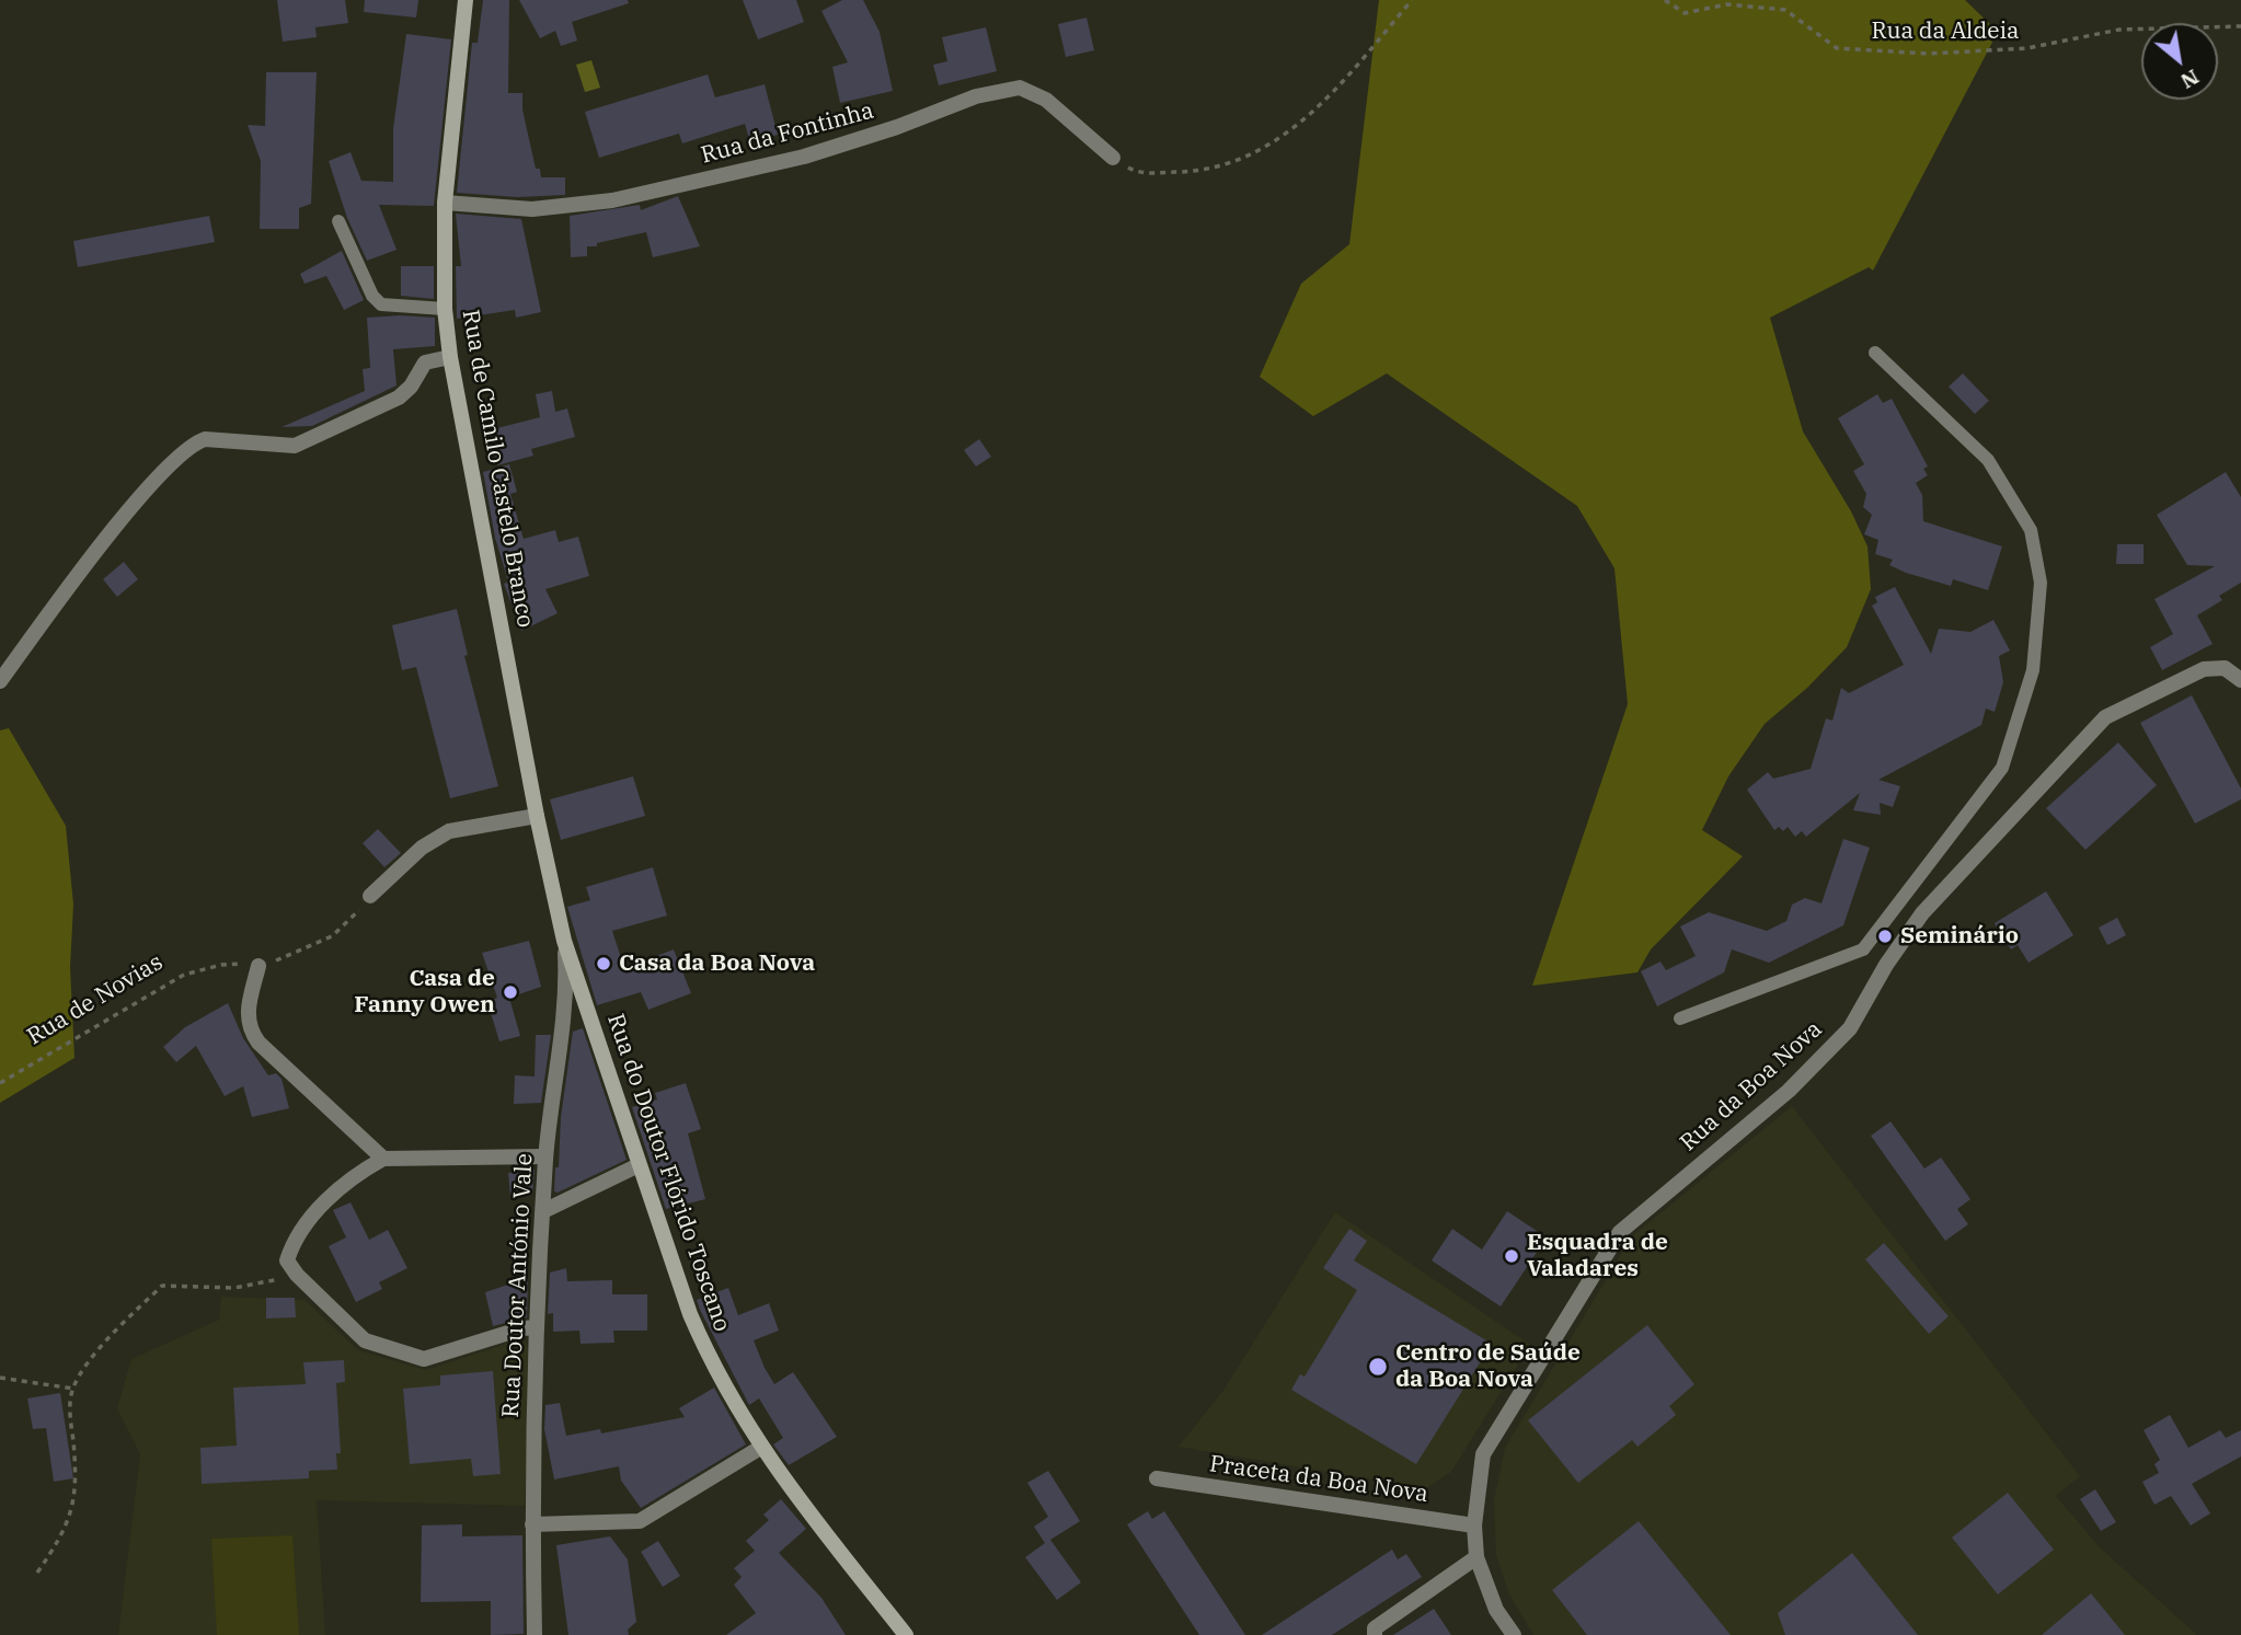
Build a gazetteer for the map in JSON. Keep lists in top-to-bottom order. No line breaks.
{"streets":{"main road":["Rua de Camilo Castelo Branco","Rua do Doutor Flórido Toscano"],"street":["Rua da Fontinha","Rua da Boa Nova","Rua Doutor António Vale","Praceta da Boa Nova"],"path":["Rua da Aldeia","Rua de Novias"]},"crossings":[["Rua da Fontinha","Rua de Camilo Castelo Branco"],["Rua de Camilo Castelo Branco","Rua do Doutor Flórido Toscano"],["Rua de Camilo Castelo Branco","Rua Doutor António Vale"],["Rua da Boa Nova","Praceta da Boa Nova"],["Rua do Doutor Flórido Toscano","Rua Doutor António Vale"]],"places":["Seminário","Casa da Boa Nova","Casa de Fanny Owen","Esquadra de Valadares","Centro de Saúde da Boa Nova"],"north":"bottom right"}
